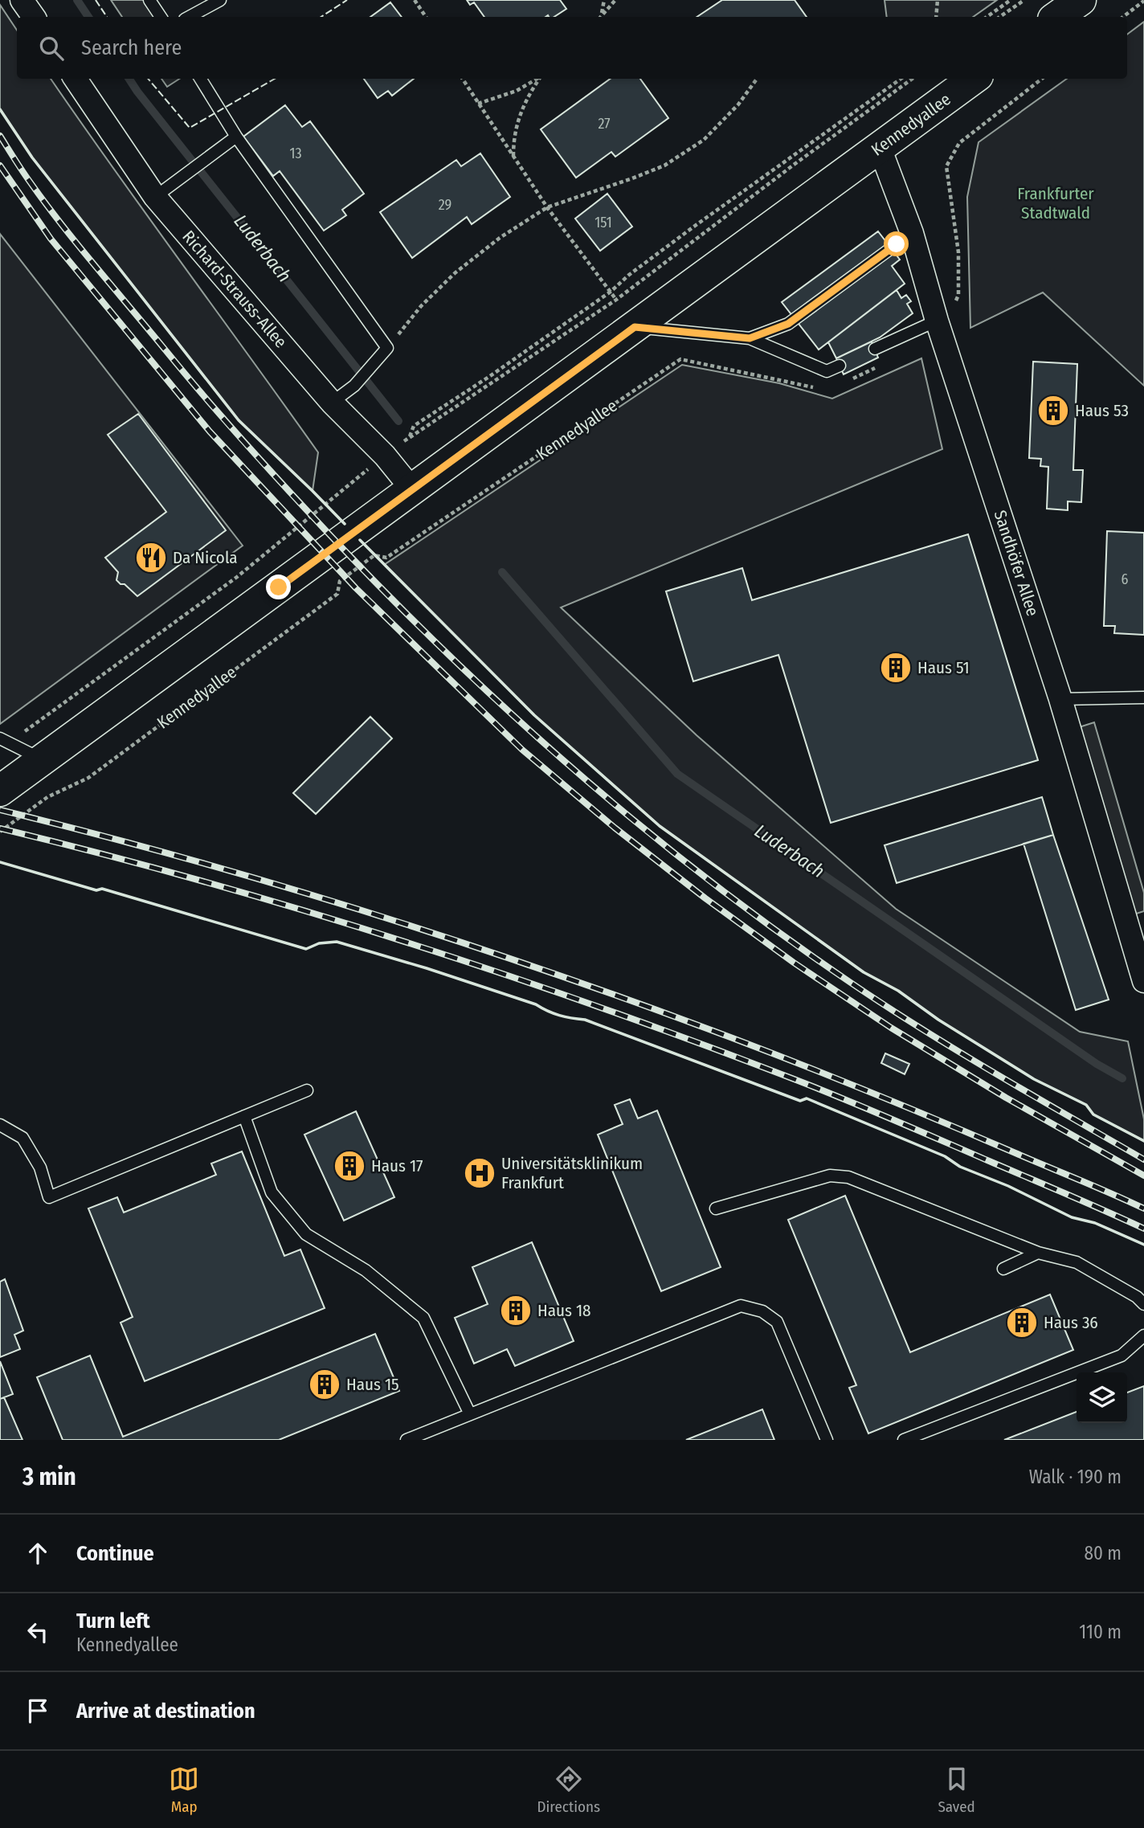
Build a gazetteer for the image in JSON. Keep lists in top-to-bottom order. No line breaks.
{"streets":{"main road":["Kennedyallee"],"street":["Richard-Strauss-Allee","Sandhöfer Allee"]},"crossings":[["Kennedyallee","Richard-Strauss-Allee"],["Kennedyallee","Sandhöfer Allee"]],"water":["Luderbach"],"parks":["Frankfurter Stadtwald"],"places":{"building":["Haus 53","Haus 51","Haus 17","Haus 18","Haus 36","Haus 15"],"restaurant":["Da Nicola"],"hospital":["Universitätsklinikum Frankfurt"]},"house_numbers":["27","13","29","151","6"],"page":{"search":"Search here","heading":["3 min","Walk · 190 m"],"list":[["Continue","80 m"],["Turn left","Kennedyallee","110 m"],"Arrive at destination"],"nav":["Map","Directions","Saved"]}}
